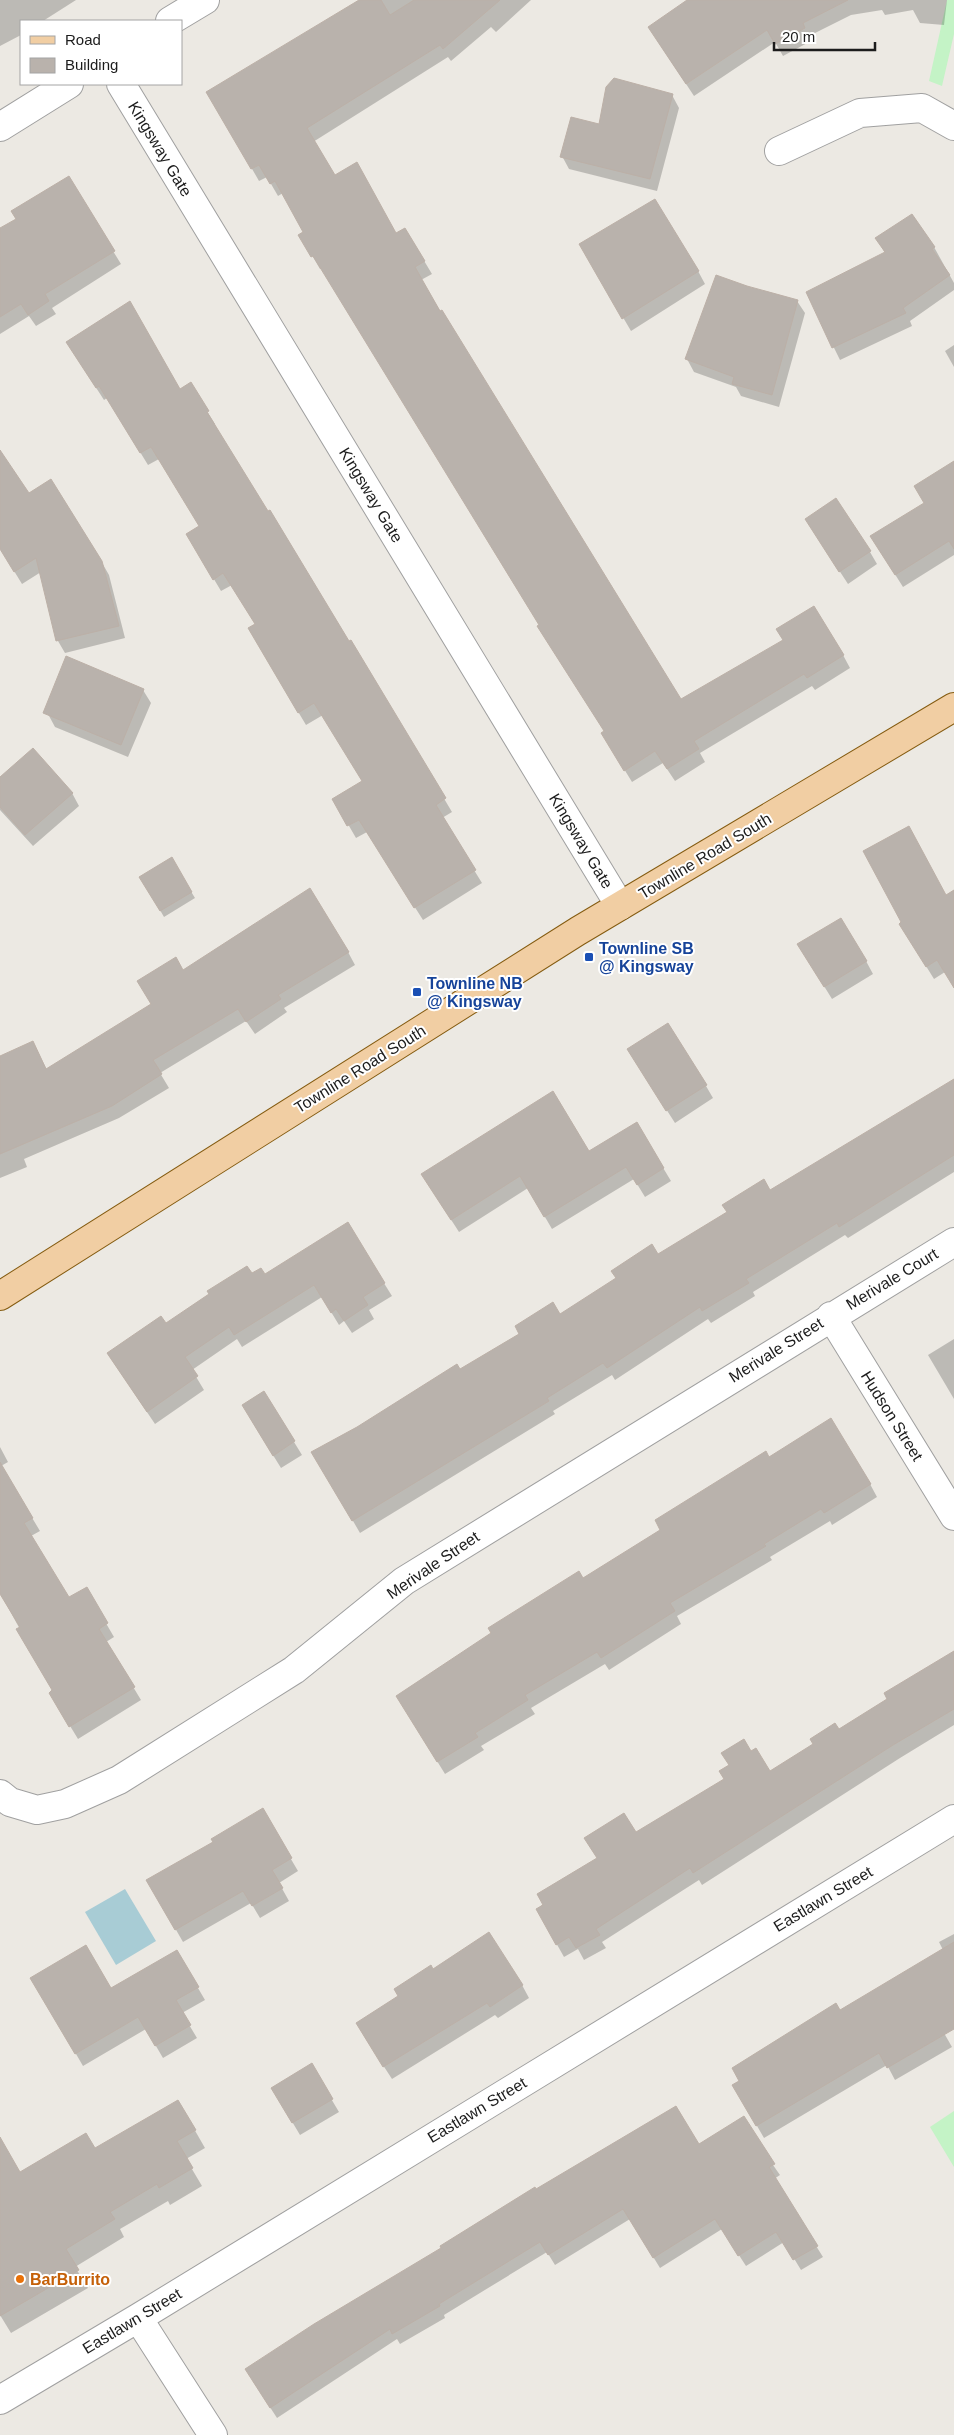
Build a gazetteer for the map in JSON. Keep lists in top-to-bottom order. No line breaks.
{"streets":{"main road":["Townline Road South"],"street":["Kingsway Gate","Merivale Court","Merivale Street","Hudson Street","Eastlawn Street"]},"crossings":[["Kingsway Gate","Townline Road South"],["Merivale Court","Merivale Street"],["Merivale Court","Hudson Street"],["Merivale Street","Hudson Street"]],"places":{"transit":["Townline SB @ Kingsway","Townline NB @ Kingsway"],"other":["BarBurrito"]},"legend":["Road","Building"],"scale_bar":"20 m"}
